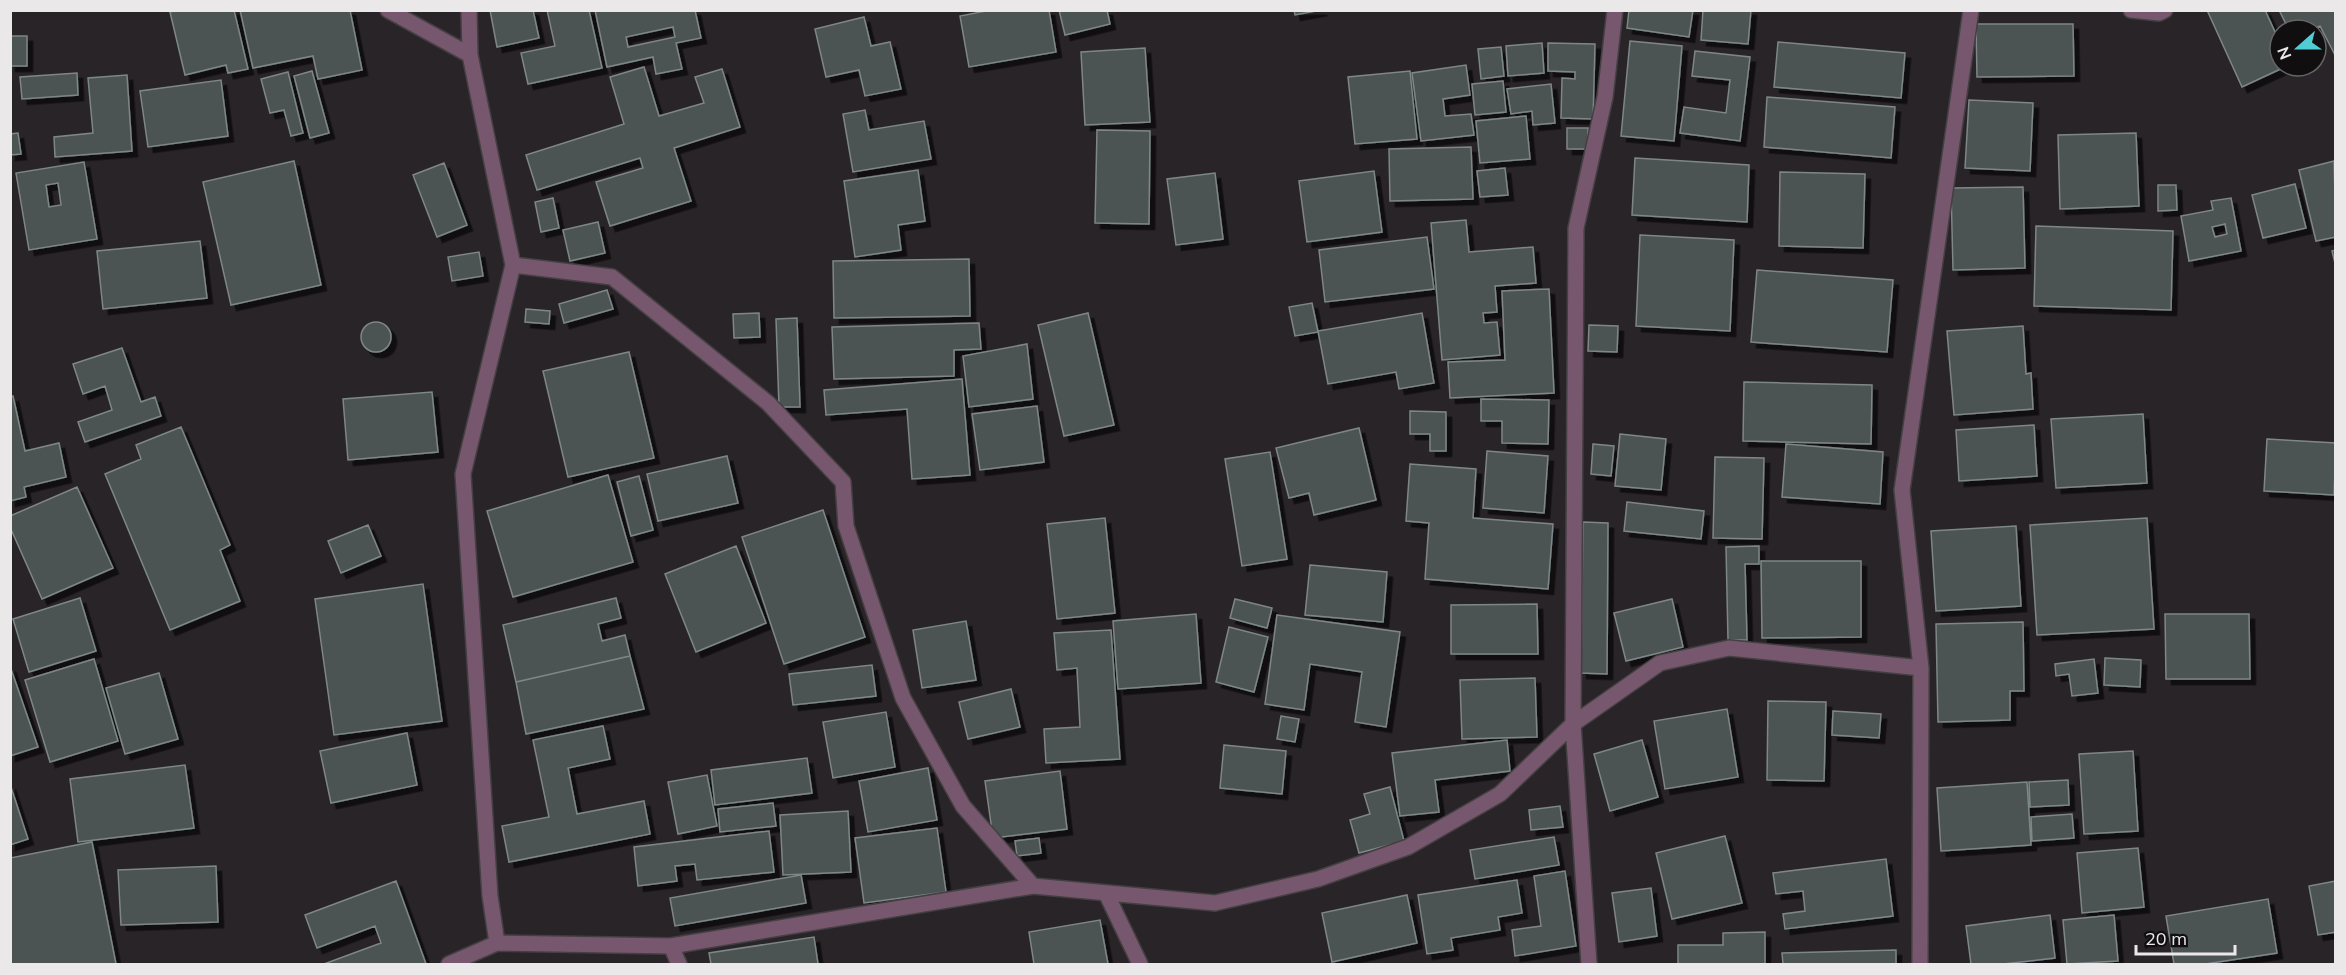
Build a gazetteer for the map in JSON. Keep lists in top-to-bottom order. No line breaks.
{"scale_bar":"20 m","north":"left"}
